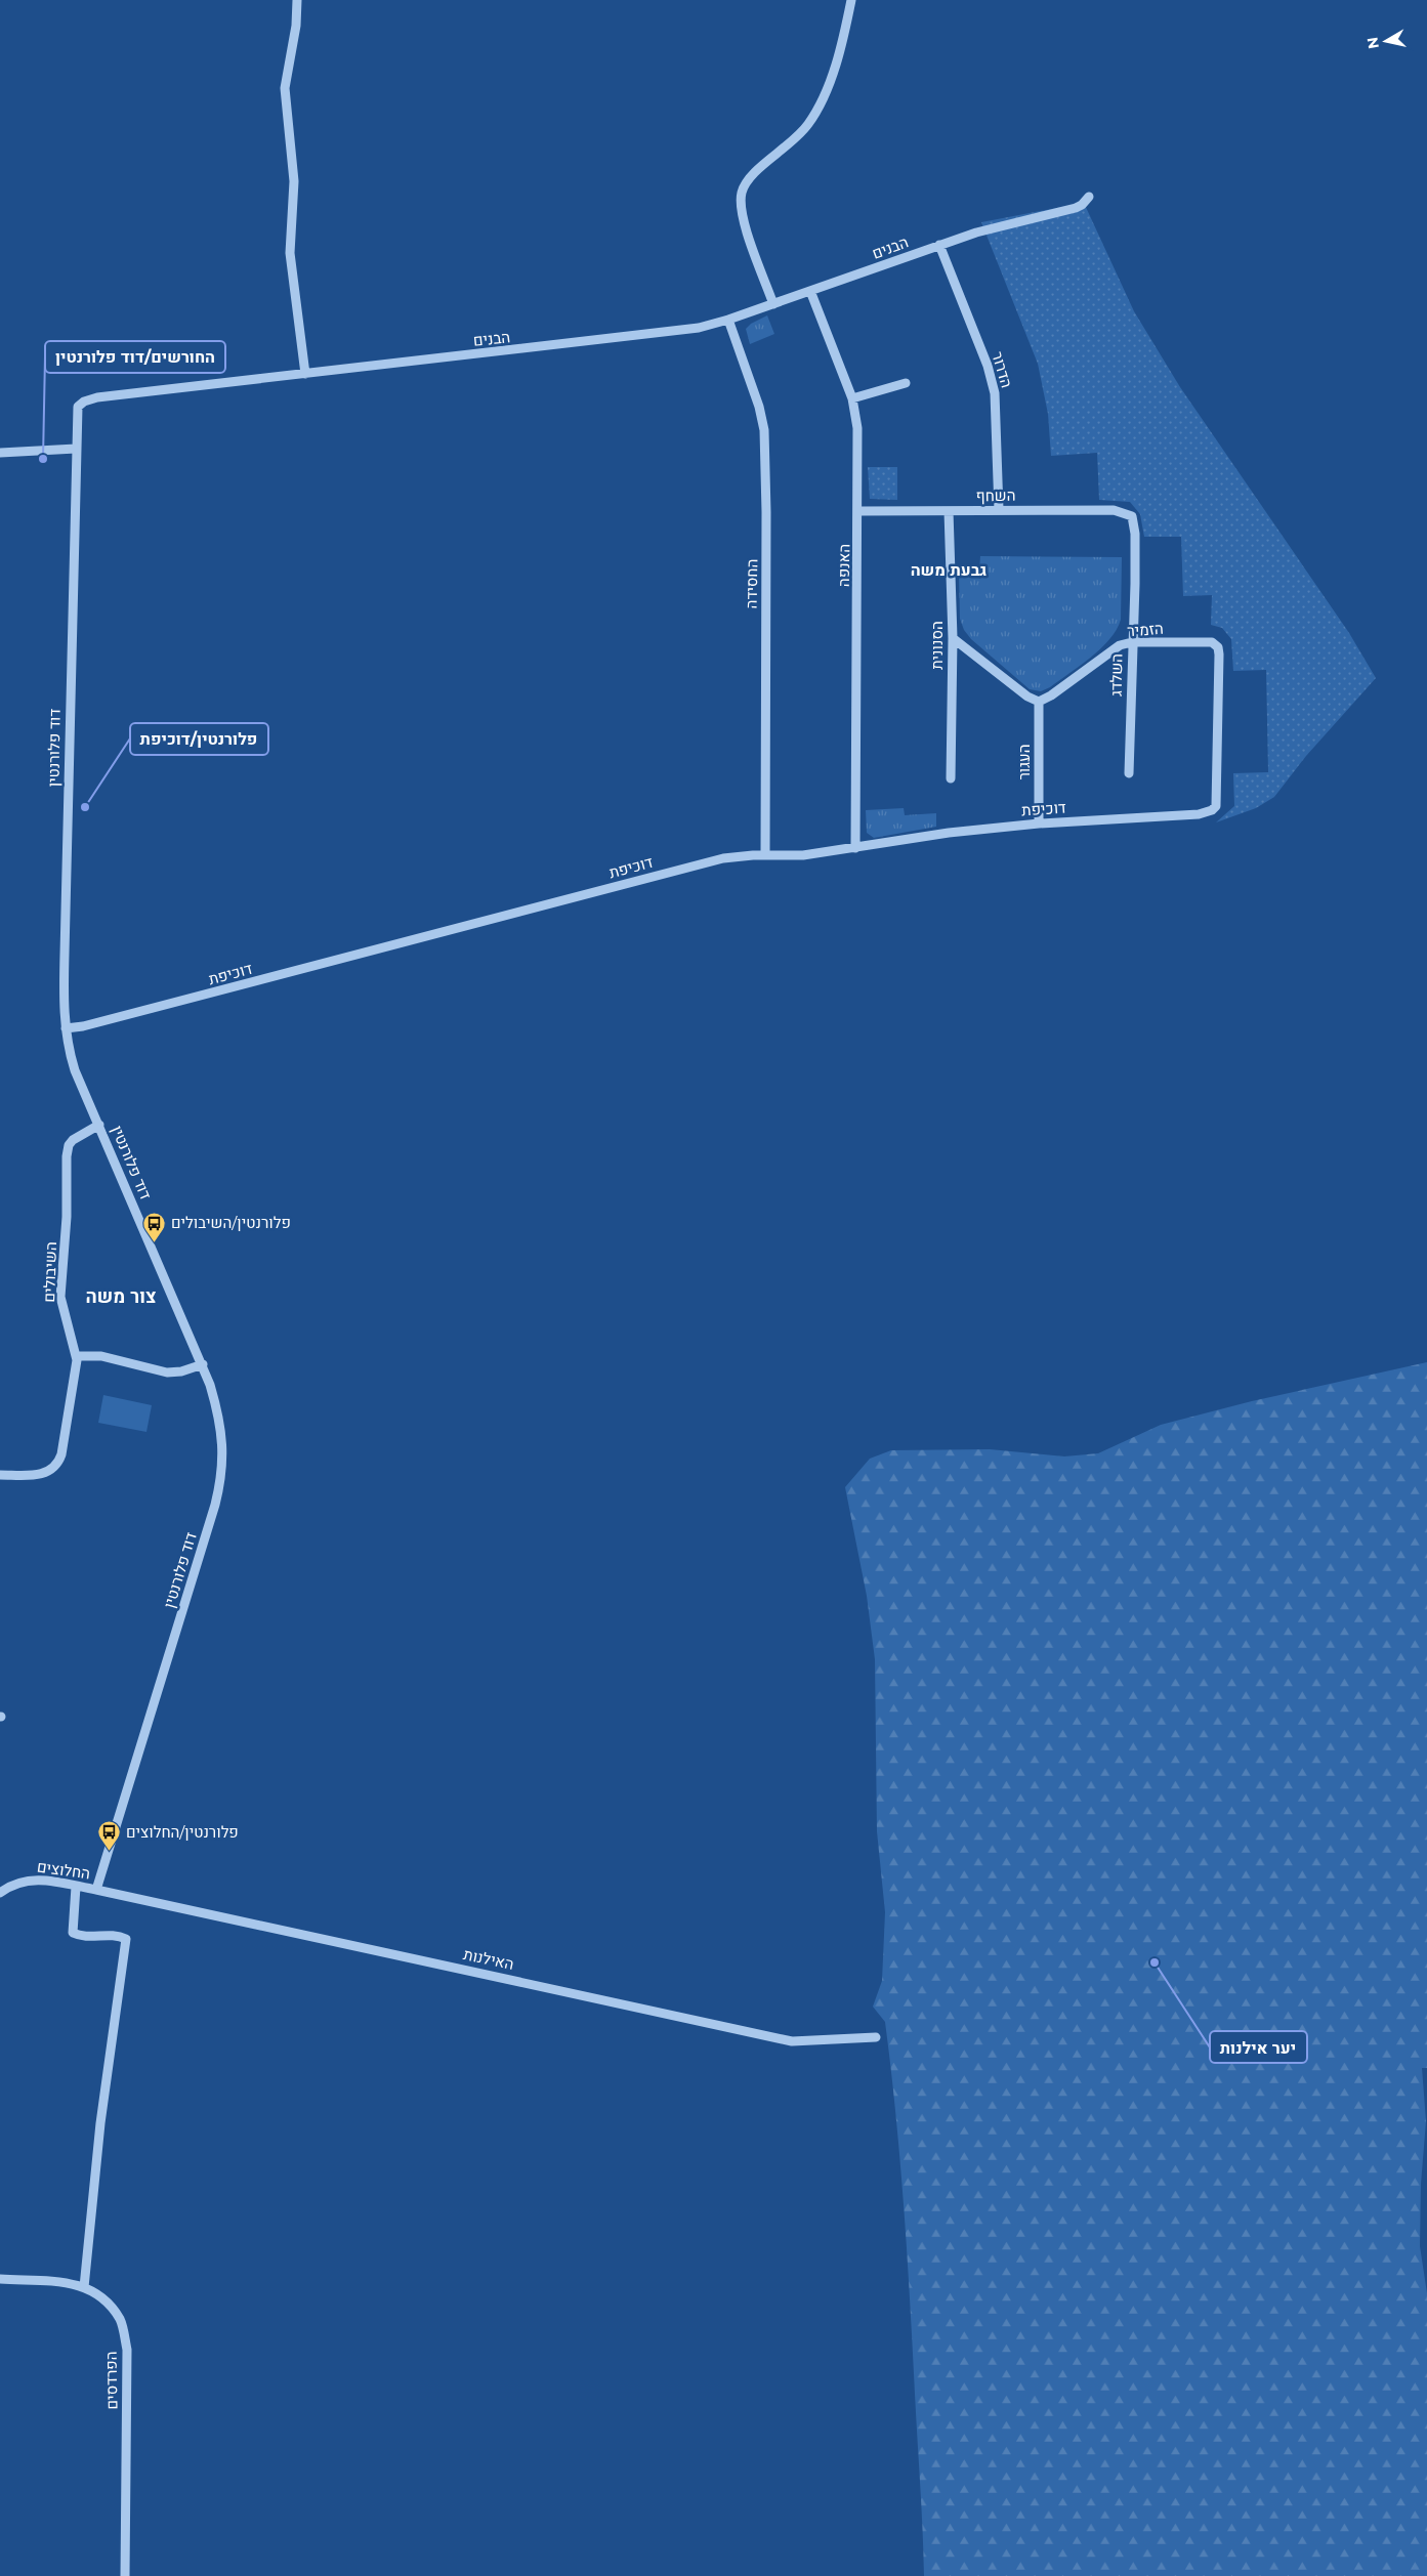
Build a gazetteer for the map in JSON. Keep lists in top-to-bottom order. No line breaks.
{"streets":{"street":["הבנים","הדרור","השחף","האנפה","החסידה","הזמיר","הסנונית","השלדג","דוד פלורנטין","העגור","דוכיפת","השיבולים","החלוצים","האילנות","הפרדסים"]},"crossings":[["הבנים","הדרור"],["הבנים","האנפה"],["הבנים","החסידה"],["הבנים","דוד פלורנטין"],["הדרור","השחף"],["השחף","האנפה"],["השחף","הסנונית"],["השחף","השלדג"],["האנפה","דוכיפת"],["החסידה","דוכיפת"],["הזמיר","השלדג"],["הזמיר","העגור"],["הזמיר","דוכיפת"],["דוד פלורנטין","דוכיפת"],["דוד פלורנטין","השיבולים"],["דוד פלורנטין","החלוצים"],["דוד פלורנטין","האילנות"],["העגור","דוכיפת"],["החלוצים","האילנות"]],"districts":["גבעת משה","צור משה"],"places":{"other":["החורשים/דוד פלורנטין","פלורנטין/דוכיפת","יער אילנות"],"bus stop":["פלורנטין/השיבולים","פלורנטין/החלוצים"]},"north":"left"}
